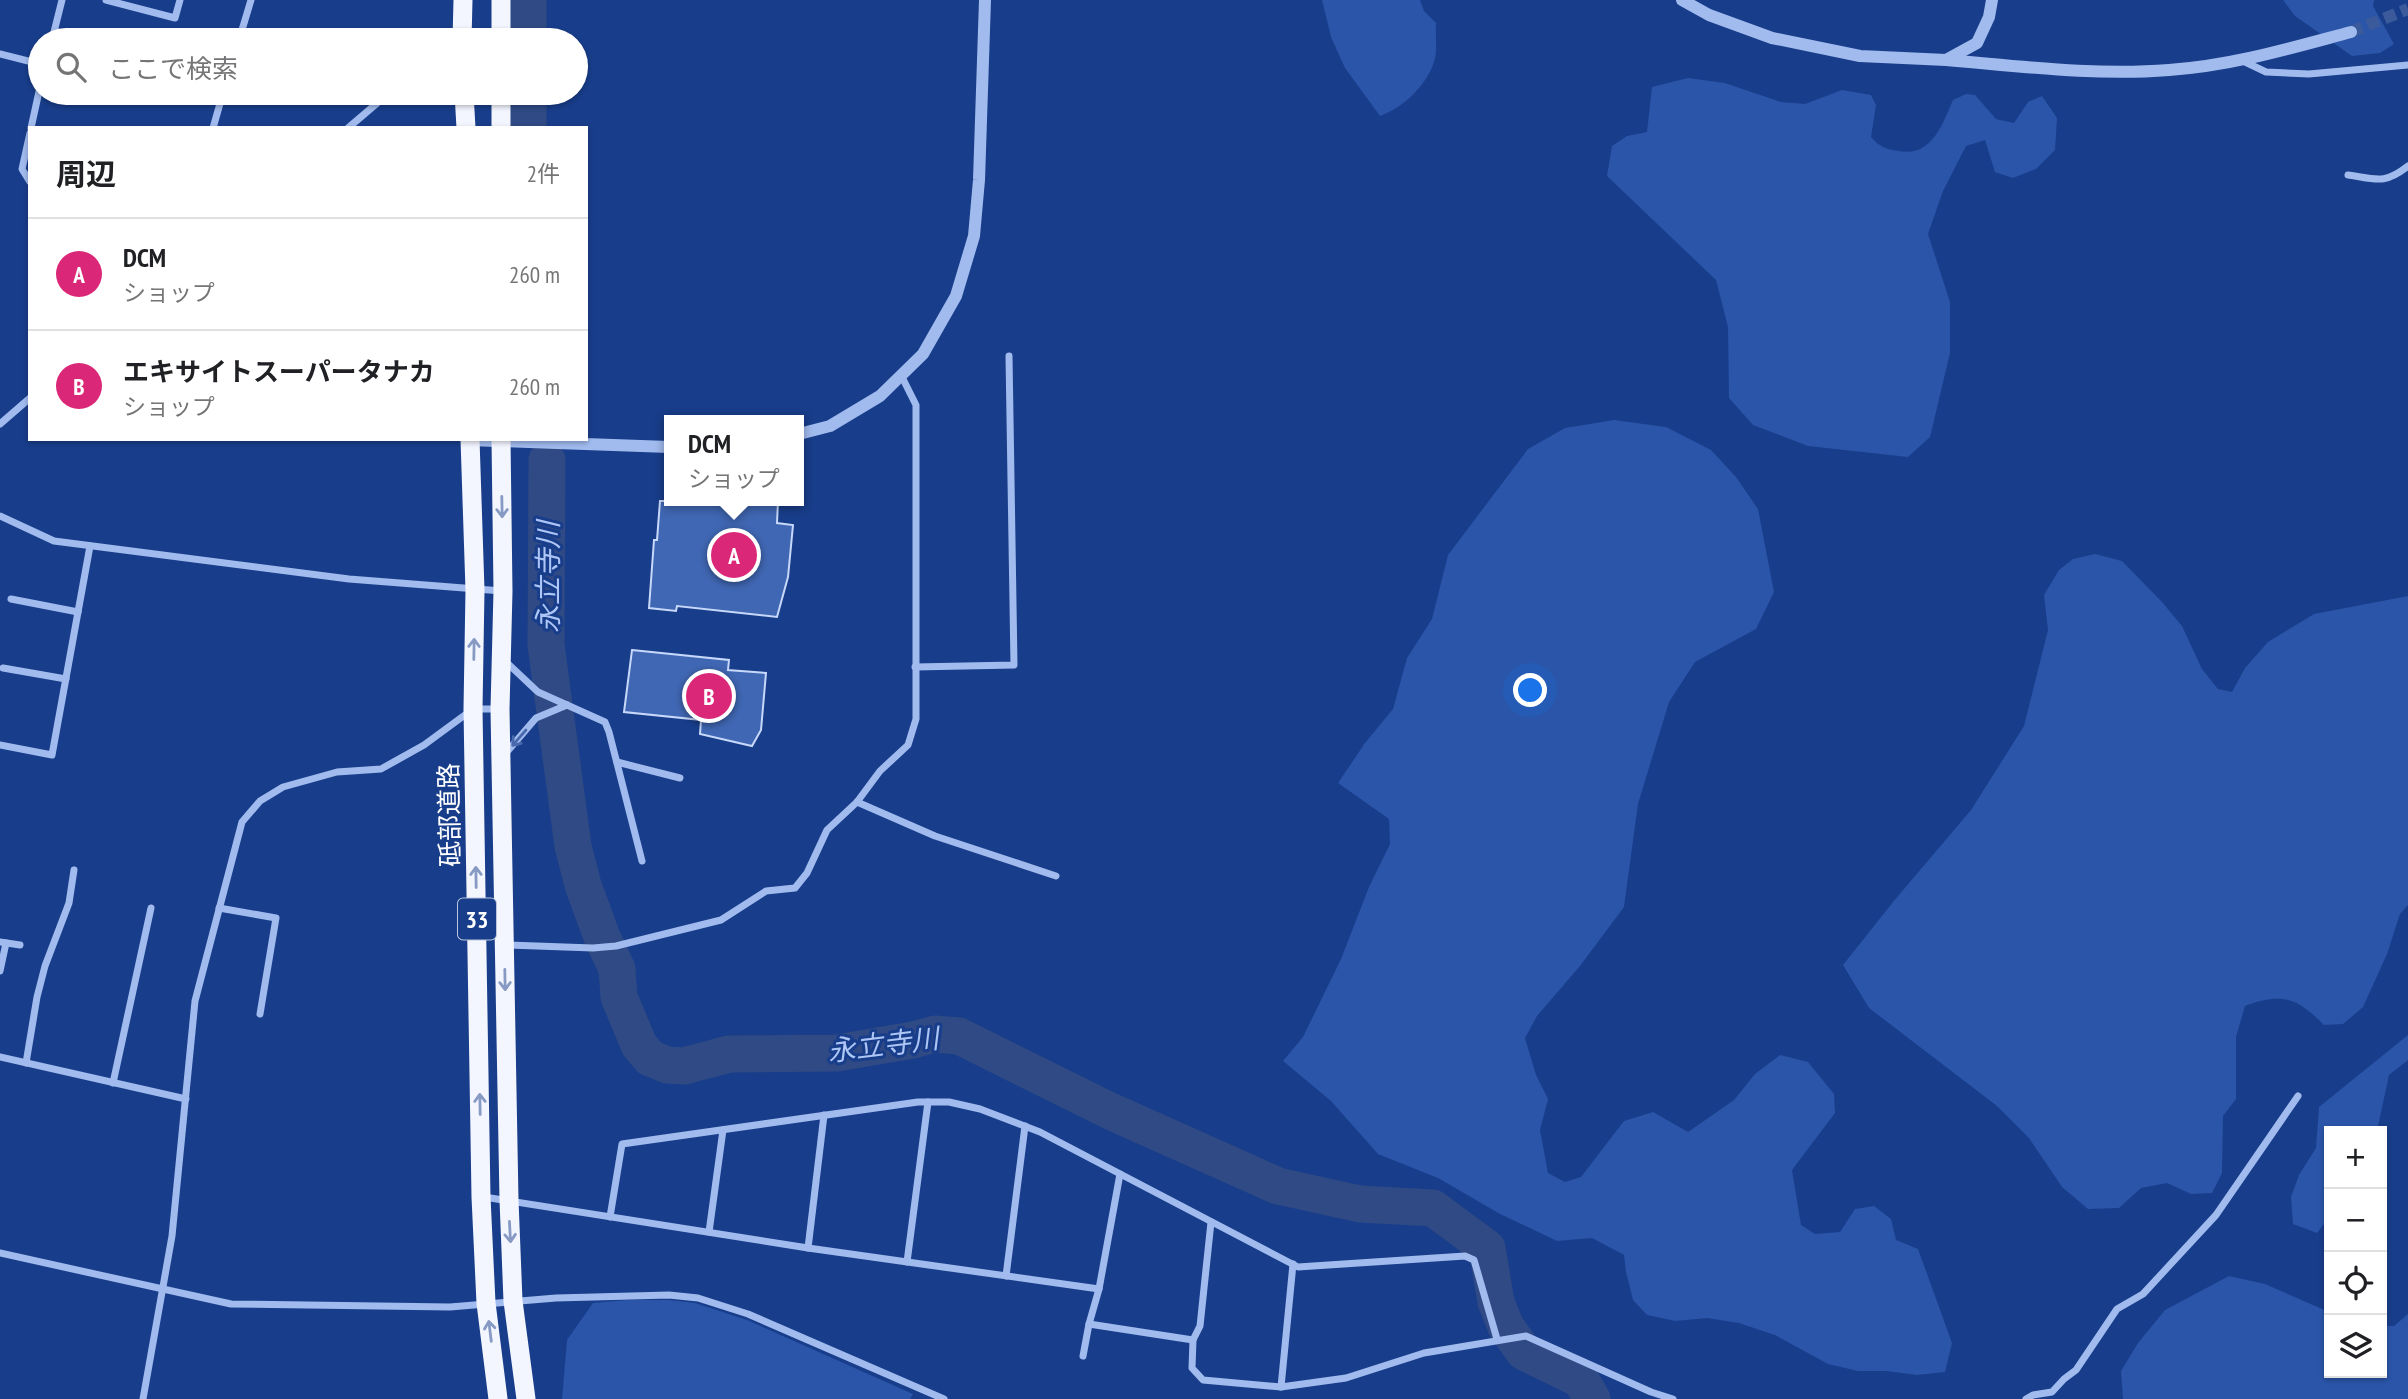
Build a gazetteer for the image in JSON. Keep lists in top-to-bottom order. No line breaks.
{"streets":{"highway":["砥部道路","33"]},"water":["永立寺川"],"page":{"search":"ここで検索","heading":["周辺","2件"],"list":[{"mark":"A","name":"DCM","note":"ショップ","value":"260 m"},{"mark":"B","name":"エキサイトスーパータナカ","note":"ショップ","value":"260 m"}],"popup":["DCM","ショップ"],"pins":["A","B"],"map_buttons":["+","−"]}}
